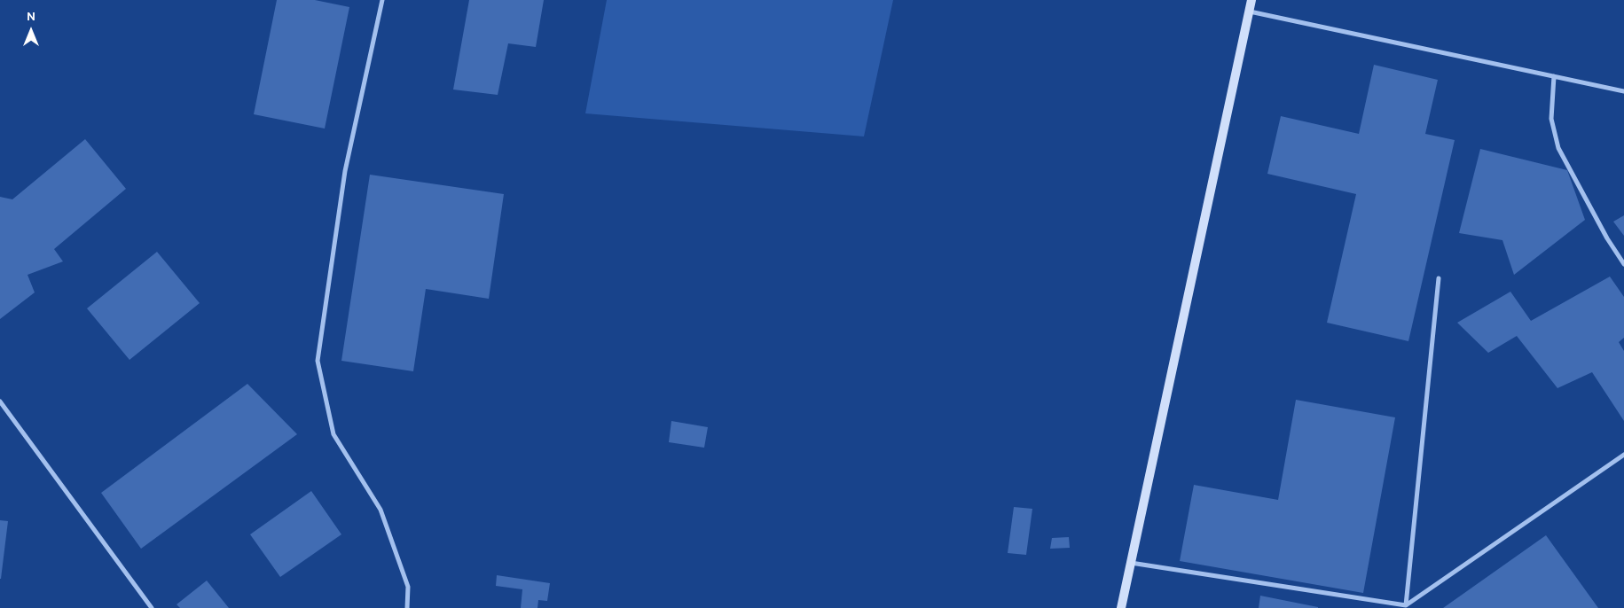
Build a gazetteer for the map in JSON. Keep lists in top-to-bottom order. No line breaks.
{"north":"top"}
